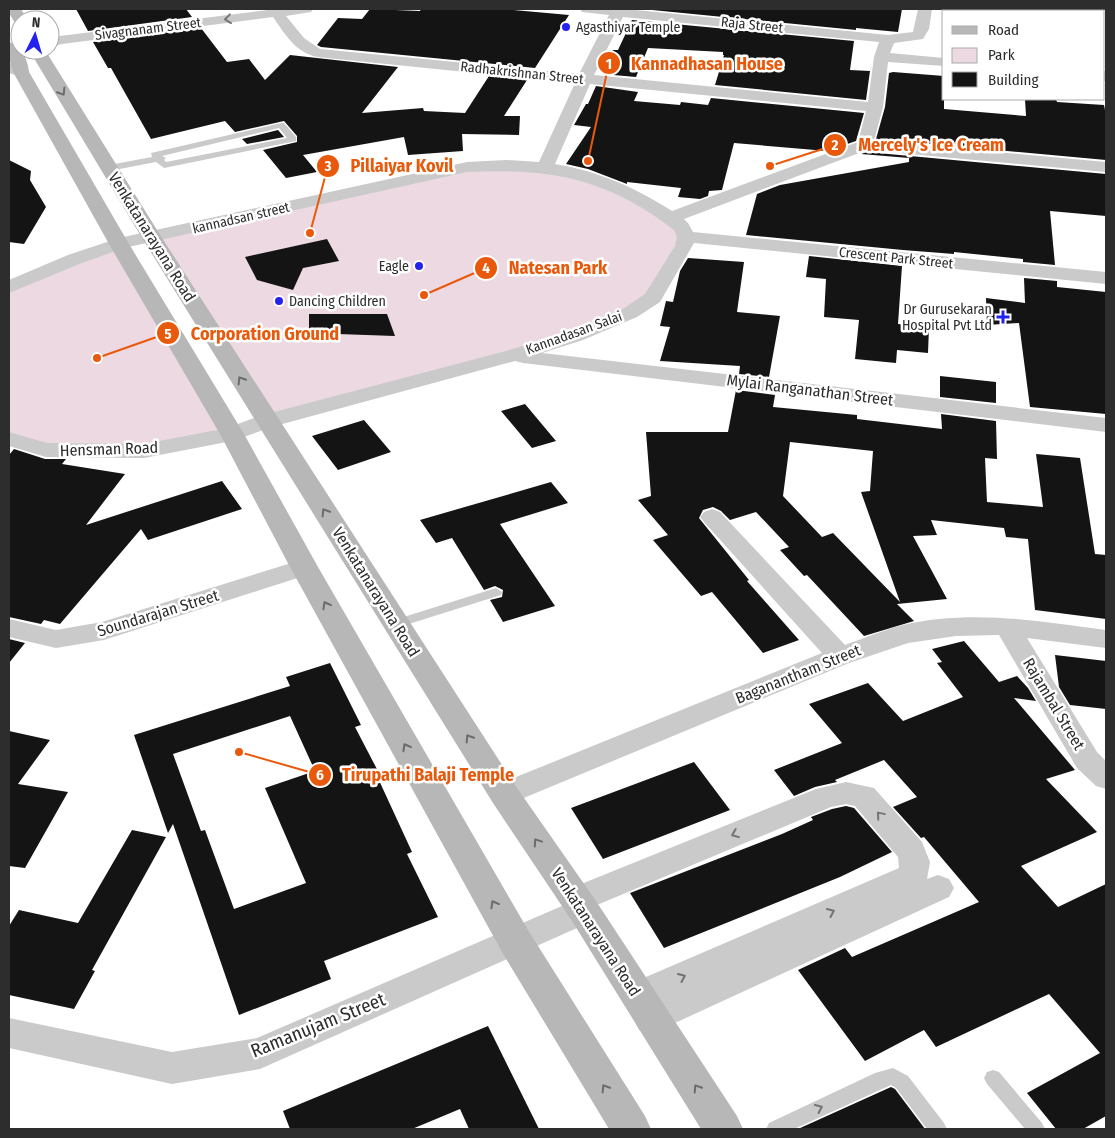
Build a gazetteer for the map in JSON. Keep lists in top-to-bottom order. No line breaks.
{"streets":{"main road":["Venkatanarayana Road"],"street":["Raja Street","Sivagnanam Street","Radhakrishnan Street","kannadsan street","Crescent Park Street","Kannadasan Salai","Mylai Ranganathan Street","Hensman Road","Soundarajan Street","Baganantham Street","Rajambal Street","Ramanujam Street"]},"crossings":[["Sivagnanam Street","Radhakrishnan Street"],["kannadsan street","Venkatanarayana Road"],["Venkatanarayana Road","Kannadasan Salai"],["Venkatanarayana Road","Hensman Road"],["Venkatanarayana Road","Soundarajan Street"],["Venkatanarayana Road","Baganantham Street"],["Venkatanarayana Road","Ramanujam Street"],["Crescent Park Street","Kannadasan Salai"],["Kannadasan Salai","Mylai Ranganathan Street"],["Kannadasan Salai","Hensman Road"],["Baganantham Street","Rajambal Street"]],"places":{"other":["Agasthiyar Temple","Kannadhasan House","Mercely's Ice Cream","Pillaiyar Kovil","Eagle","Natesan Park","Dancing Children","Corporation Ground","Tirupathi Balaji Temple"],"health":["Dr Gurusekaran Hospital Pvt Ltd"]},"legend":["Road","Park","Building"],"north":"top"}
